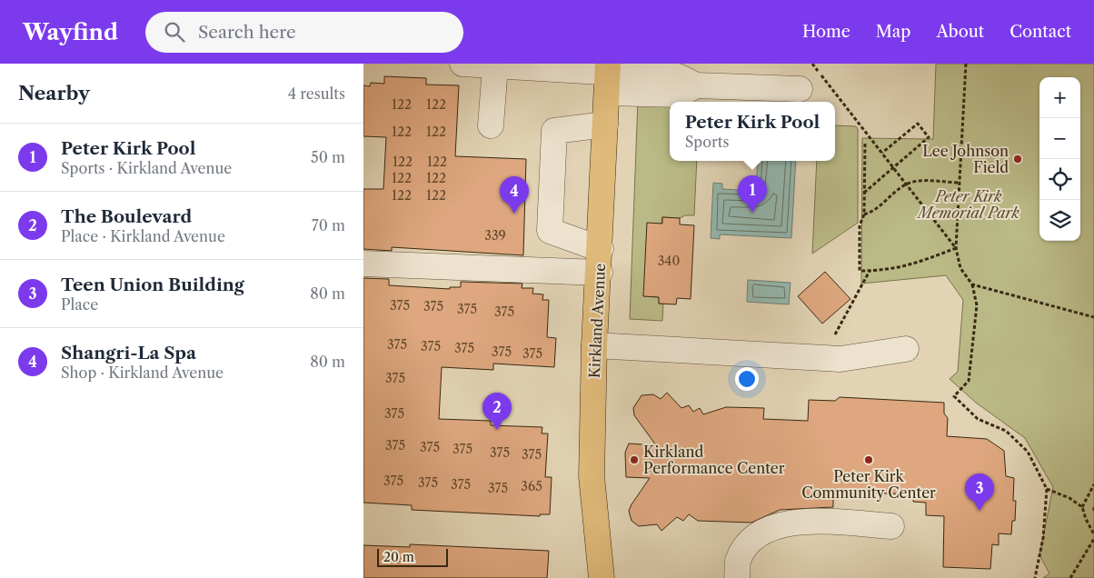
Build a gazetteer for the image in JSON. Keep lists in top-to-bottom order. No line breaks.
{"streets":{"main road":["Kirkland Avenue"]},"parks":["Peter Kirk Memorial Park"],"places":["Lee Johnson Field","Kirkland Performance Center","Peter Kirk Community Center"],"house_numbers":["122","122","122","122","122","122","122","122","122","122","339","340","375","375","375","375","375","375","375","375","375","375","375","375","375","375","375","375","375","375","375","365","375"],"scale_bar":"20 m","page":{"header":"Wayfind","search":"Search here","nav":["Home","Map","About","Contact"],"heading":["Nearby","4 results"],"map_buttons":["+","−"],"popup":["Peter Kirk Pool","Sports"],"list":[{"mark":"1","name":"Peter Kirk Pool","note":"Sports · Kirkland Avenue","value":"50 m"},{"mark":"2","name":"The Boulevard","note":"Place · Kirkland Avenue","value":"70 m"},{"mark":"3","name":"Teen Union Building","note":"Place","value":"80 m"},{"mark":"4","name":"Shangri-La Spa","note":"Shop · Kirkland Avenue","value":"80 m"}],"pins":["1","4","2","3"],"scale":"20 m"}}
